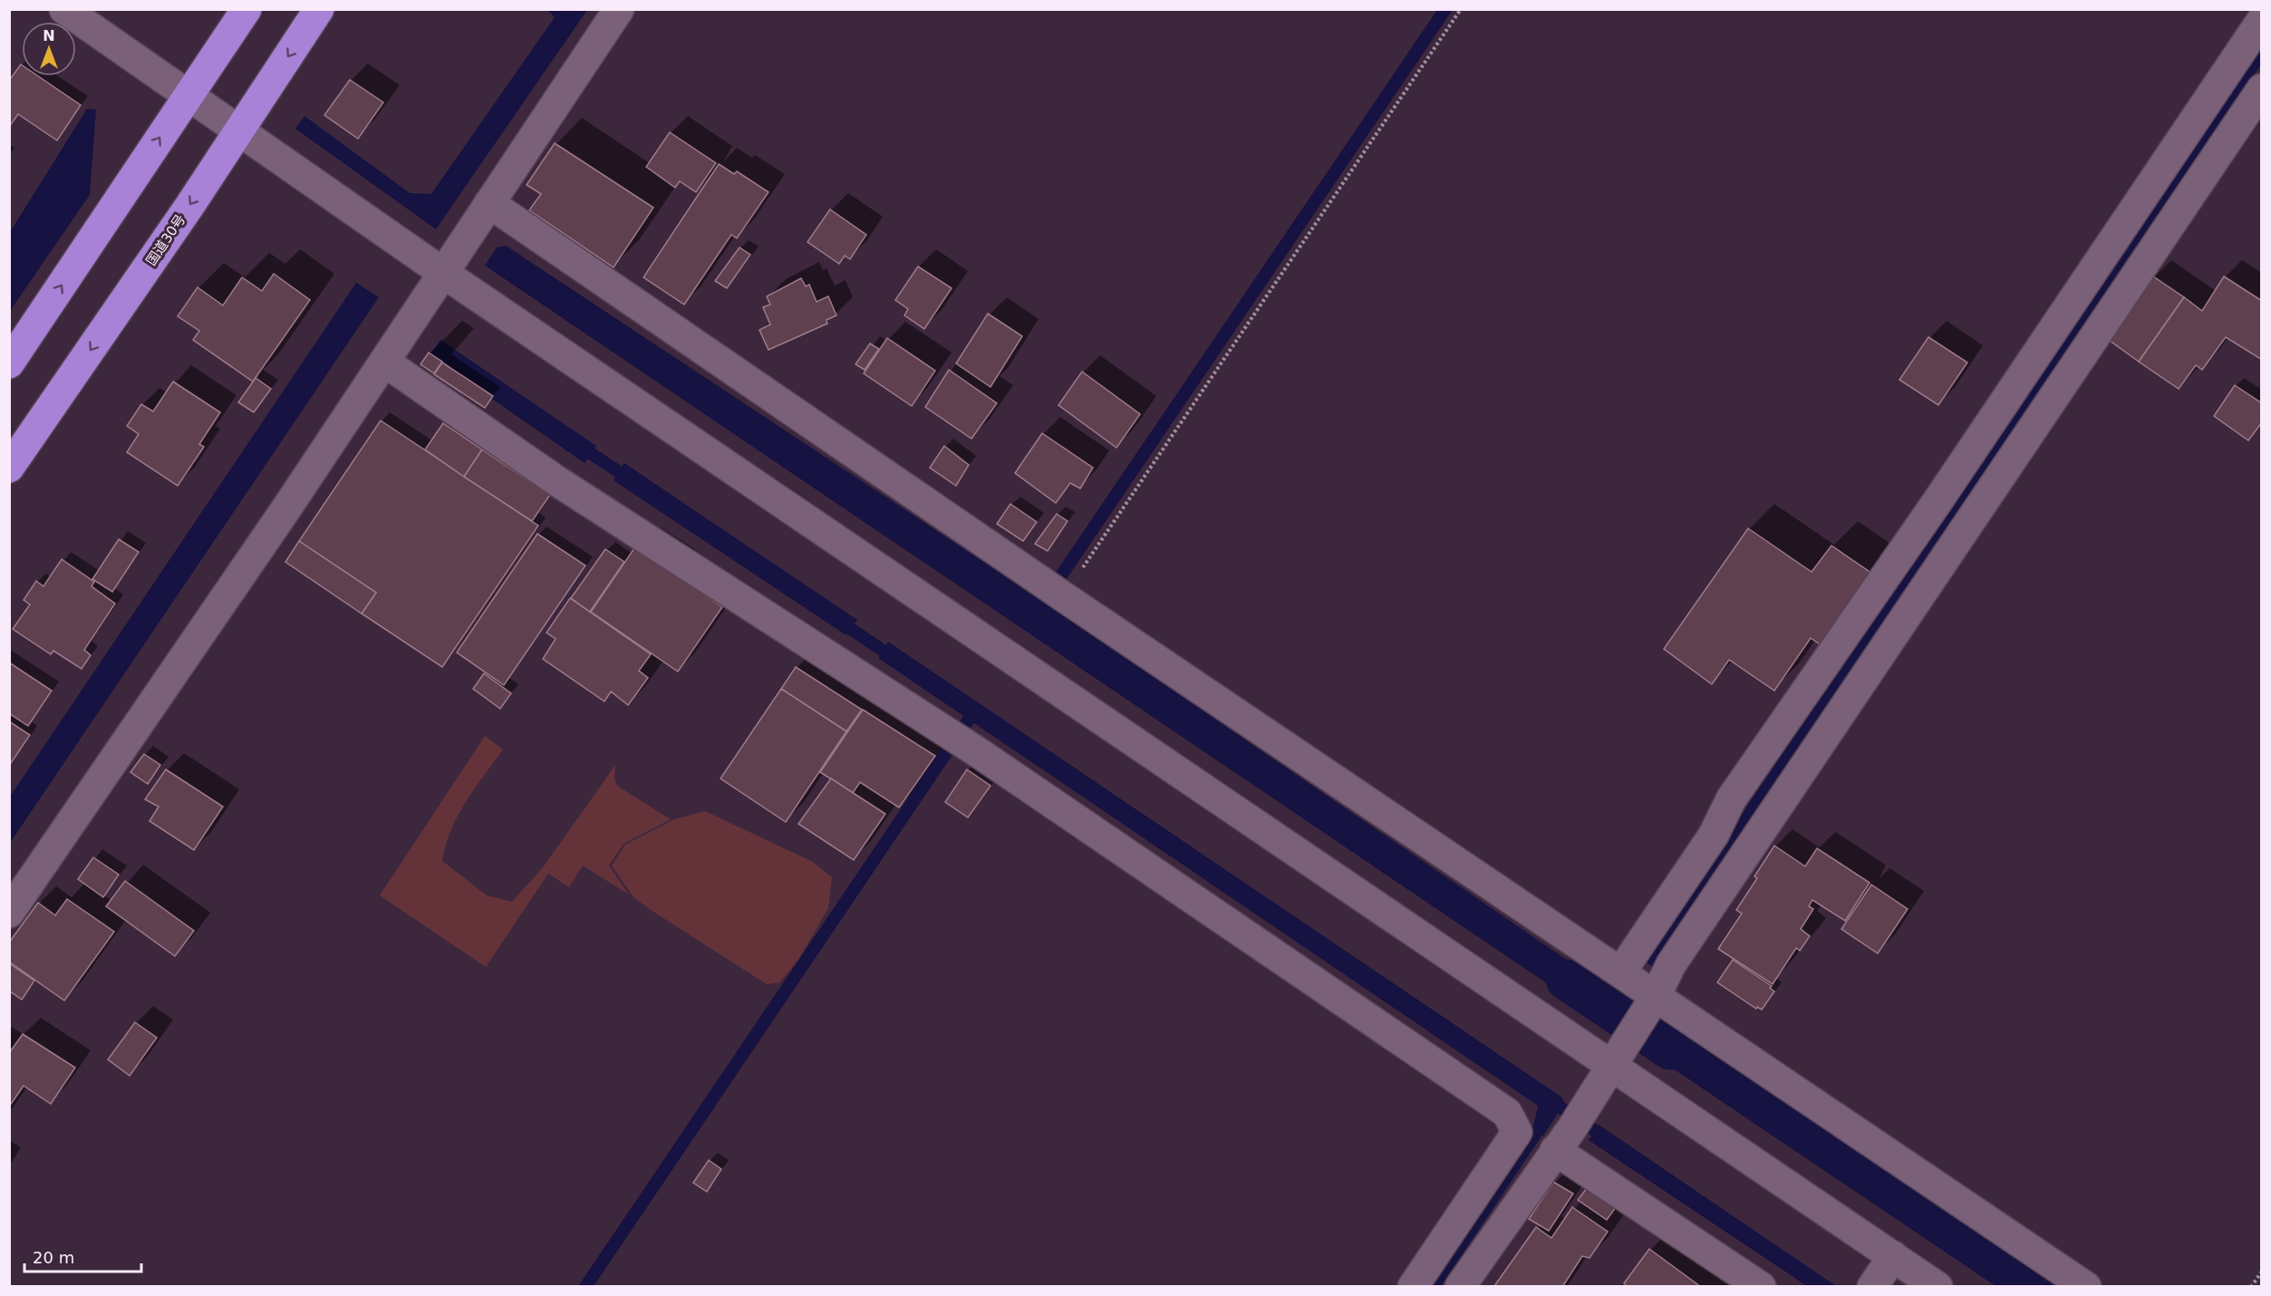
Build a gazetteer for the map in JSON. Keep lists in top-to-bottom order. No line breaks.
{"streets":{"highway":["国道30号"]},"scale_bar":"20 m","north":"top"}
